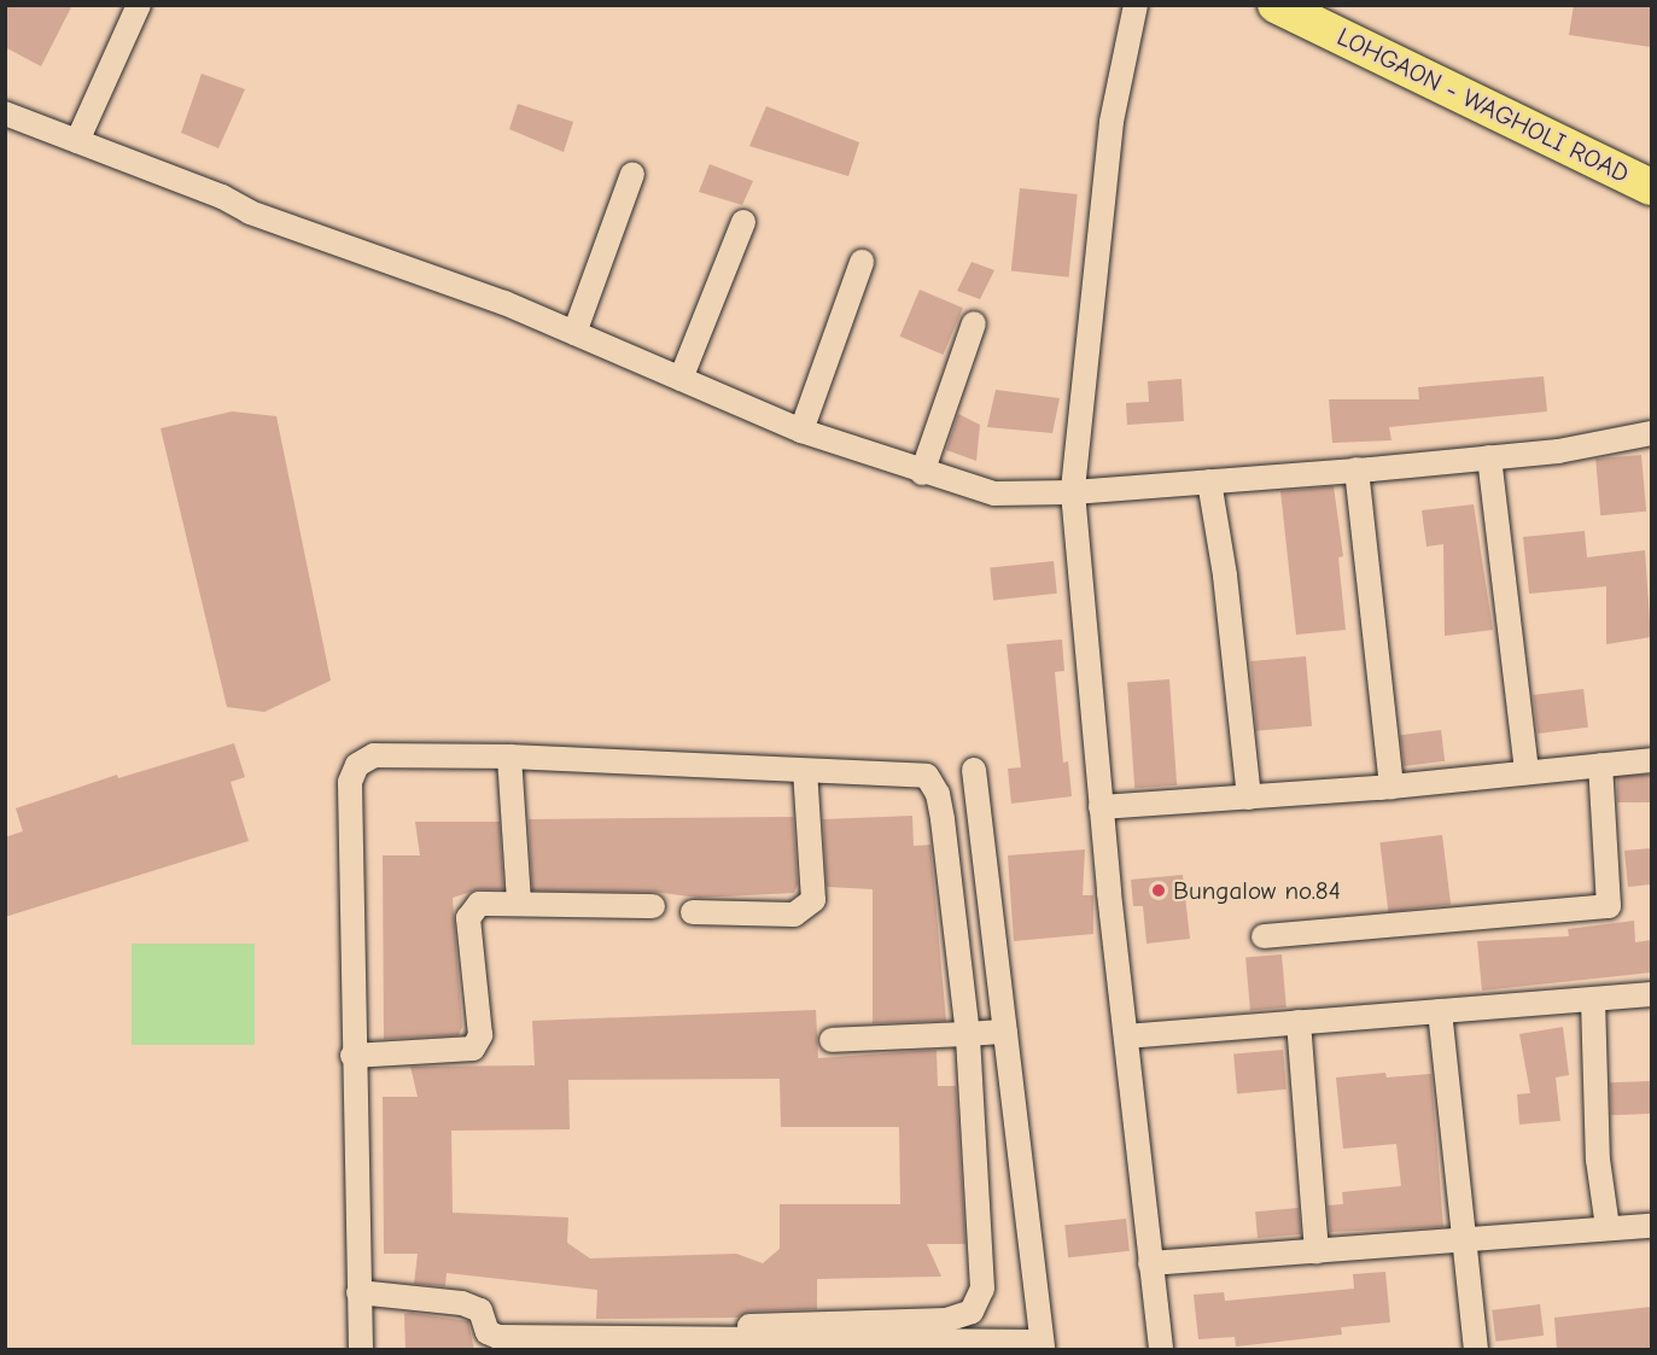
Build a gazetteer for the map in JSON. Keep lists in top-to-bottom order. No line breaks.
{"streets":{"main road":["LOHGAON - WAGHOLI ROAD"]},"places":["Bungalow no.84"]}
